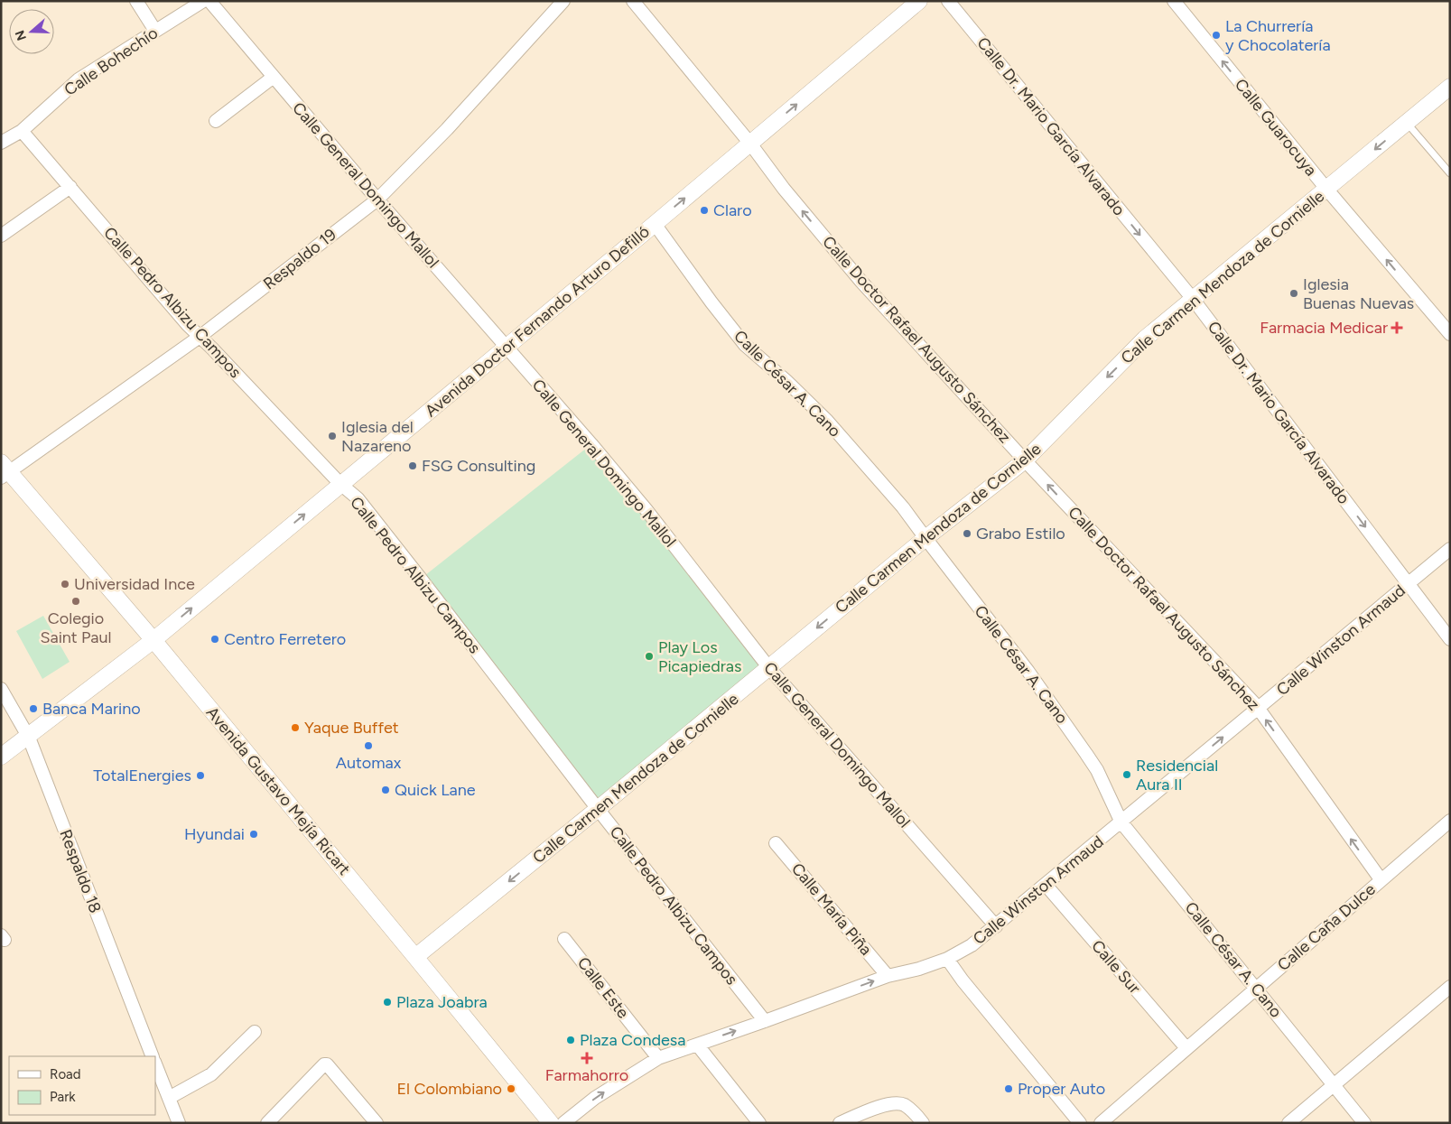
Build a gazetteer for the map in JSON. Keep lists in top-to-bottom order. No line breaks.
{"streets":{"street":["Calle Bohechío","Calle Dr. Mario García Alvarado","Calle Guarocuya","Calle General Domingo Mallol","Respaldo 19","Calle Carmen Mendoza de Cornielle","Calle Pedro Albizu Campos","Avenida Doctor Fernando Arturo Defilló","Calle Doctor Rafael Augusto Sánchez","Calle César A. Cano","Calle Winston Armaud","Avenida Gustavo Mejía Ricart","Respaldo 18","Calle María Piña","Calle Caña Dulce","Calle Sur","Calle Este"]},"crossings":[["Calle Bohechío","Calle Pedro Albizu Campos"],["Calle Dr. Mario García Alvarado","Calle Carmen Mendoza de Cornielle"],["Calle Dr. Mario García Alvarado","Calle Winston Armaud"],["Calle Guarocuya","Calle Carmen Mendoza de Cornielle"],["Calle General Domingo Mallol","Respaldo 19"],["Calle General Domingo Mallol","Calle Carmen Mendoza de Cornielle"],["Calle General Domingo Mallol","Avenida Doctor Fernando Arturo Defilló"],["Calle General Domingo Mallol","Calle Winston Armaud"],["Respaldo 19","Calle Pedro Albizu Campos"],["Respaldo 19","Avenida Gustavo Mejía Ricart"],["Calle Carmen Mendoza de Cornielle","Calle Pedro Albizu Campos"],["Calle Carmen Mendoza de Cornielle","Calle Doctor Rafael Augusto Sánchez"],["Calle Carmen Mendoza de Cornielle","Calle César A. Cano"],["Calle Carmen Mendoza de Cornielle","Avenida Gustavo Mejía Ricart"],["Calle Pedro Albizu Campos","Avenida Doctor Fernando Arturo Defilló"],["Calle Pedro Albizu Campos","Calle Winston Armaud"],["Avenida Doctor Fernando Arturo Defilló","Calle Doctor Rafael Augusto Sánchez"],["Avenida Doctor Fernando Arturo Defilló","Calle César A. Cano"],["Avenida Doctor Fernando Arturo Defilló","Avenida Gustavo Mejía Ricart"],["Avenida Doctor Fernando Arturo Defilló","Respaldo 18"],["Calle Doctor Rafael Augusto Sánchez","Calle Winston Armaud"],["Calle Doctor Rafael Augusto Sánchez","Calle Caña Dulce"],["Calle César A. Cano","Calle Winston Armaud"],["Calle César A. Cano","Calle Caña Dulce"],["Calle Winston Armaud","Calle María Piña"],["Calle Winston Armaud","Calle Sur"],["Calle Winston Armaud","Calle Este"],["Calle Caña Dulce","Calle Sur"]],"one_way":["Calle Dr. Mario García Alvarado","Calle Guarocuya","Calle Carmen Mendoza de Cornielle","Avenida Doctor Fernando Arturo Defilló","Calle Doctor Rafael Augusto Sánchez","Calle Winston Armaud"],"places":{"other":["La Churrería y Chocolatería","Claro","Iglesia Buenas Nuevas","Iglesia del Nazareno","FSG Consulting","Grabo Estilo","Universidad Ince","Colegio Saint Paul","Centro Ferretero","Play Los Picapiedras","Banca Marino","Yaque Buffet","Automax","Residencial Aura II","TotalEnergies","Quick Lane","Hyundai","Plaza Joabra","Plaza Condesa","El Colombiano","Proper Auto"],"health":["Farmacia Medicar","Farmahorro"]},"legend":["Road","Park"],"north":"left"}
